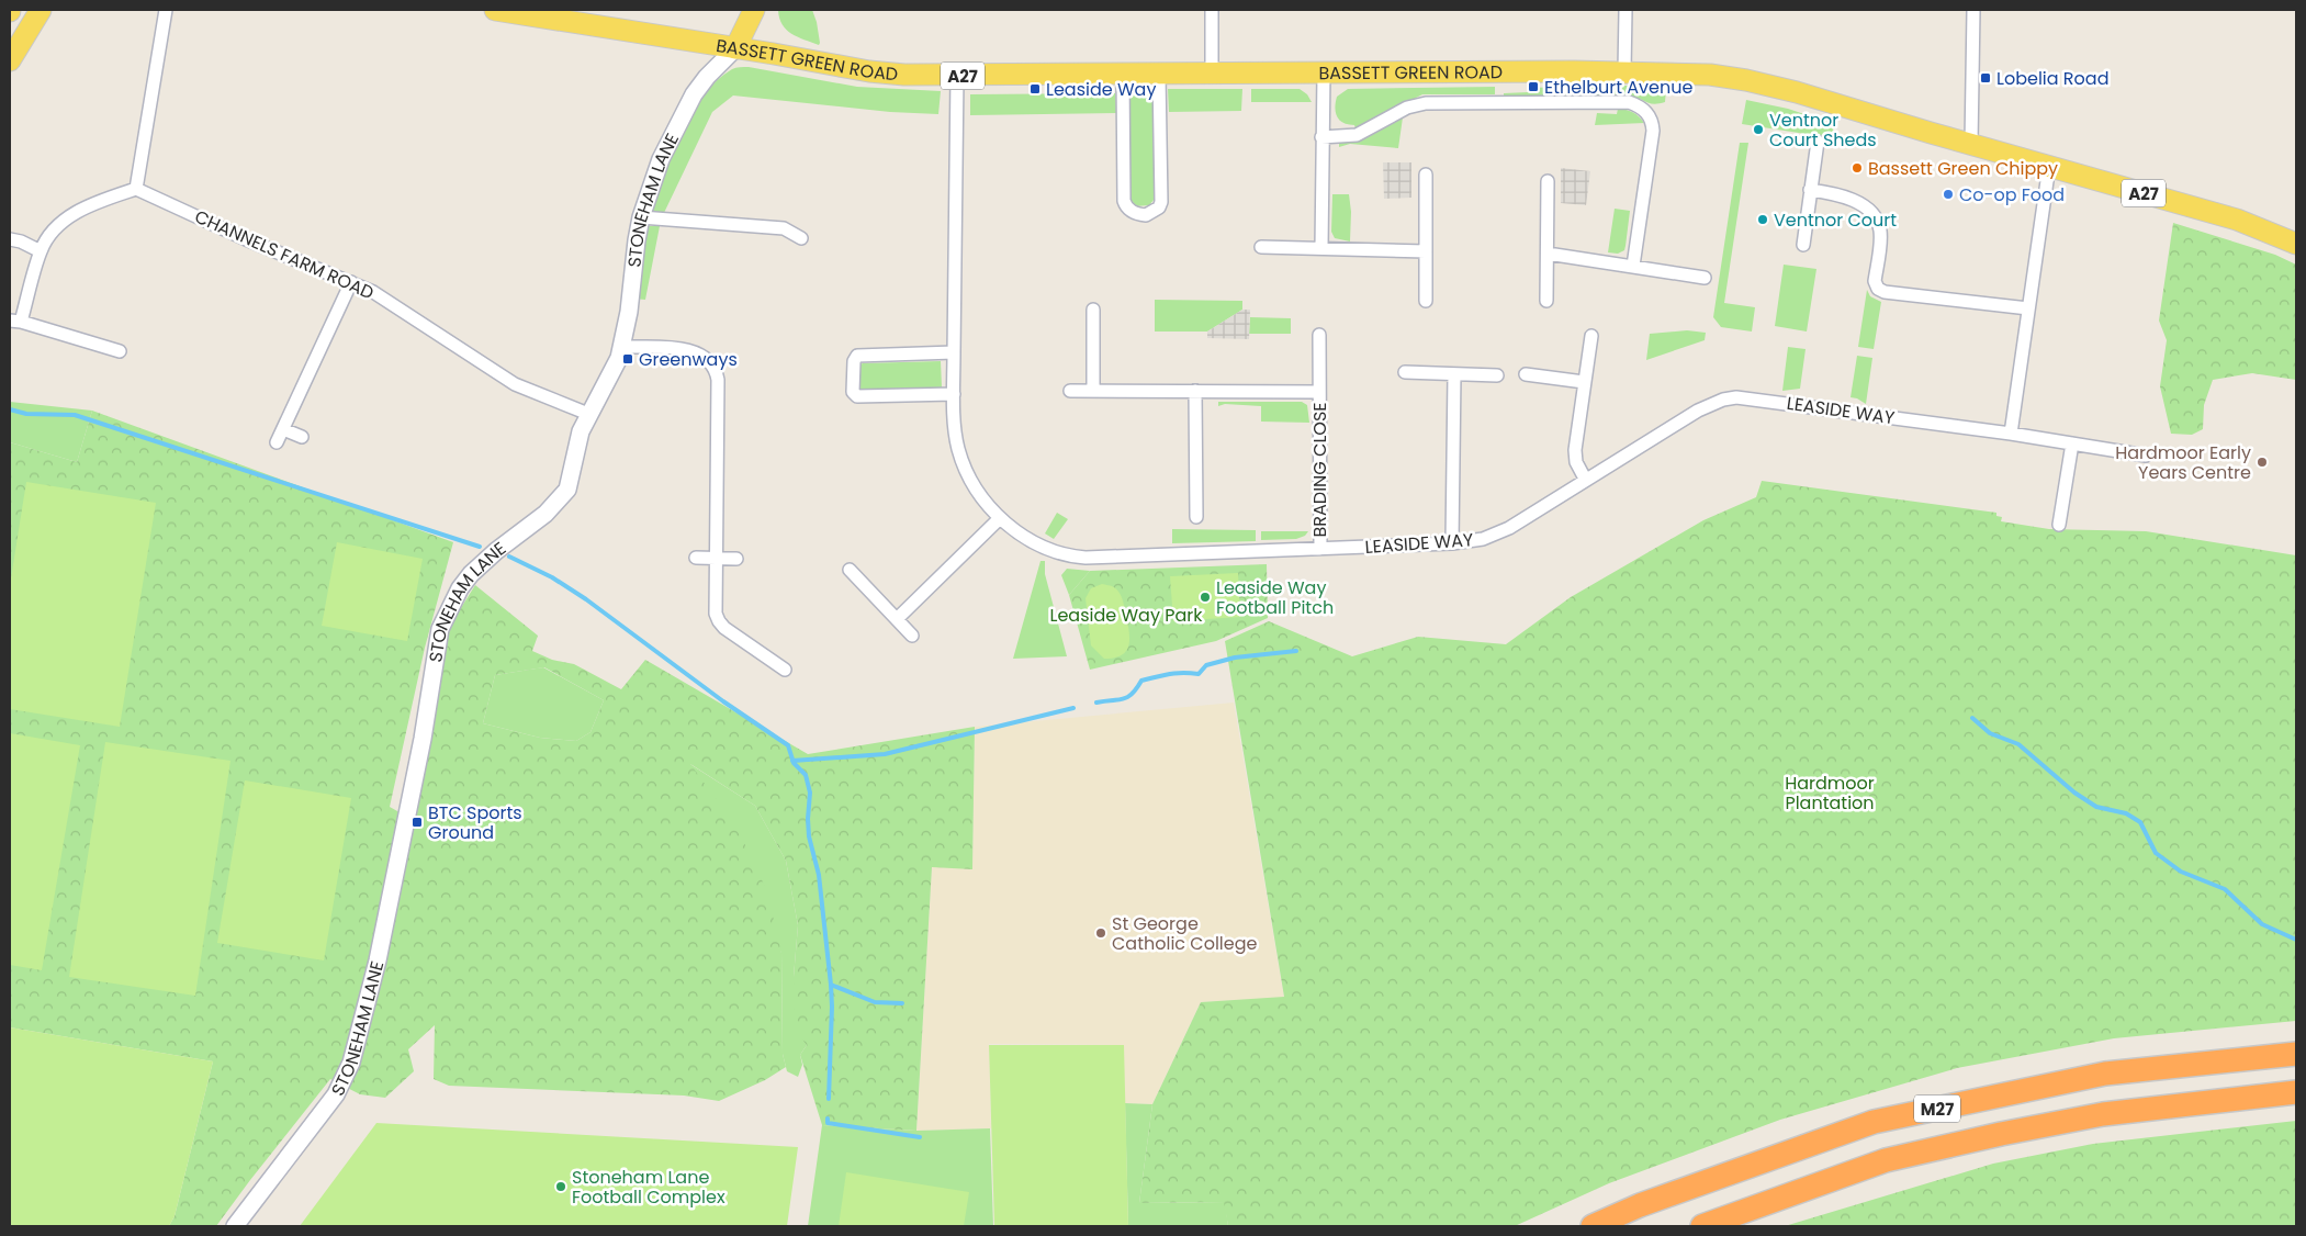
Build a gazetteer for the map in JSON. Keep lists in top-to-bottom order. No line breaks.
{"streets":{"highway":["M27"],"main road":["BASSETT GREEN ROAD","A27","STONEHAM LANE"],"street":["CHANNELS FARM ROAD","LEASIDE WAY","BRADING CLOSE"]},"crossings":[["BASSETT GREEN ROAD","STONEHAM LANE"],["BASSETT GREEN ROAD","LEASIDE WAY"],["STONEHAM LANE","CHANNELS FARM ROAD"],["LEASIDE WAY","BRADING CLOSE"]],"parks":["Leaside Way Park","Hardmoor Plantation"],"places":{"transit":["Lobelia Road","Ethelburt Avenue","Leaside Way","Greenways","BTC Sports Ground"],"other":["Ventnor Court Sheds","Bassett Green Chippy","Co-op Food","Ventnor Court","Hardmoor Early Years Centre","Leaside Way Football Pitch","St George Catholic College","Stoneham Lane Football Complex"]}}
